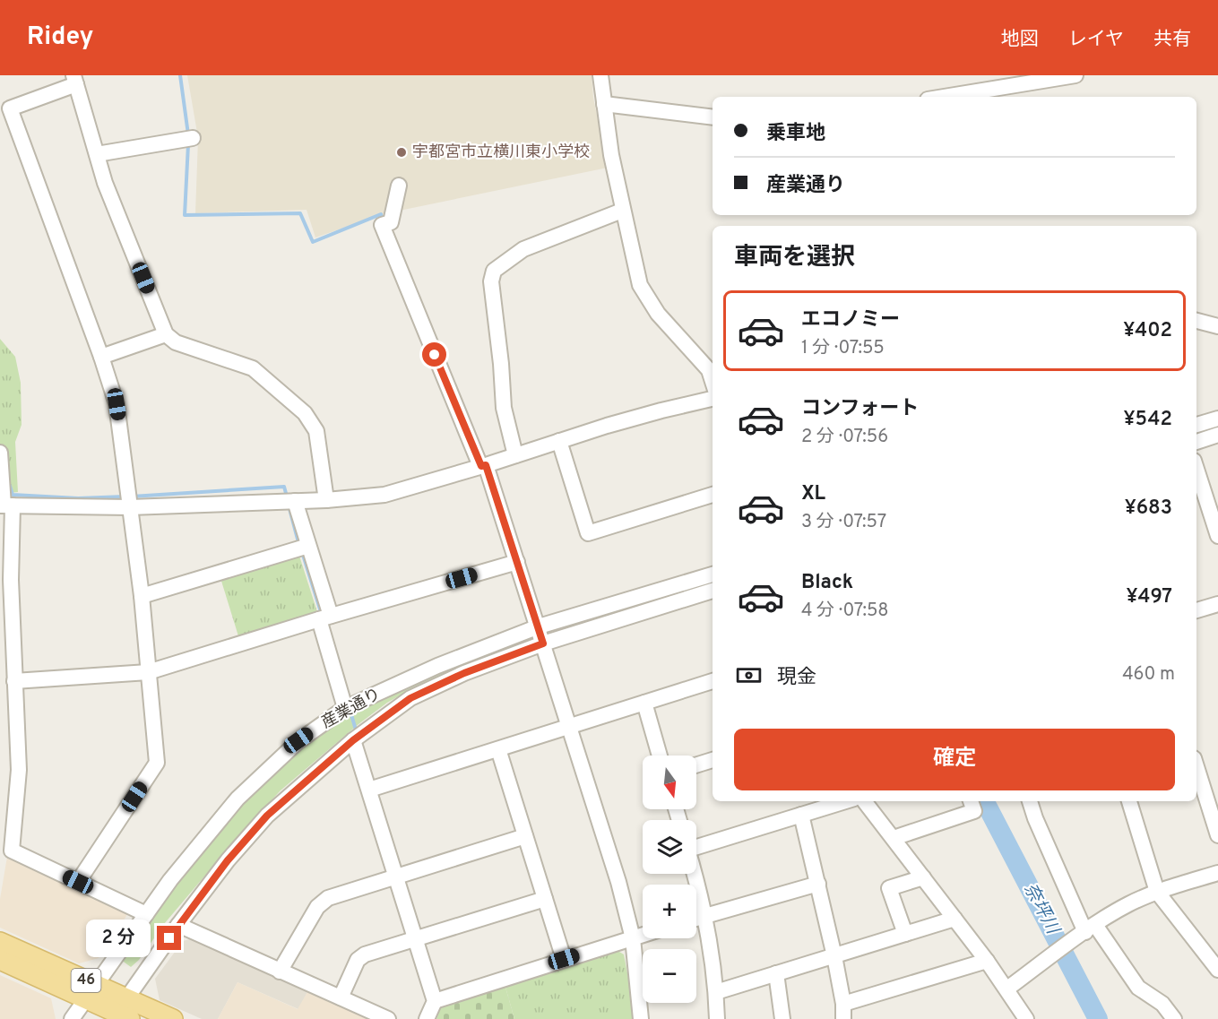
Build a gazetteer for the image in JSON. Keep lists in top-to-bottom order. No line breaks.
{"streets":{"main road":["46"],"street":["産業通り"]},"crossings":[["産業通り","46"]],"water":["奈坪川"],"places":["宇都宮市立横川東小学校"],"north":"bottom","page":{"header":"Ridey","nav":["地図","レイヤ","共有"],"banner":["乗車地","産業通り"],"heading":"車両を選択","list":[{"name":"エコノミー","note":"1 分 · 07:55","value":"¥402"},{"name":"コンフォート","note":"2 分 · 07:56","value":"¥542"},{"name":"XL","note":"3 分 · 07:57","value":"¥683"},{"name":"Black","note":"4 分 · 07:58","value":"¥497"}],"pay":["現金","460 m"],"buttons":"確定","map_buttons":["+","−"],"bubble":"2 分"}}
